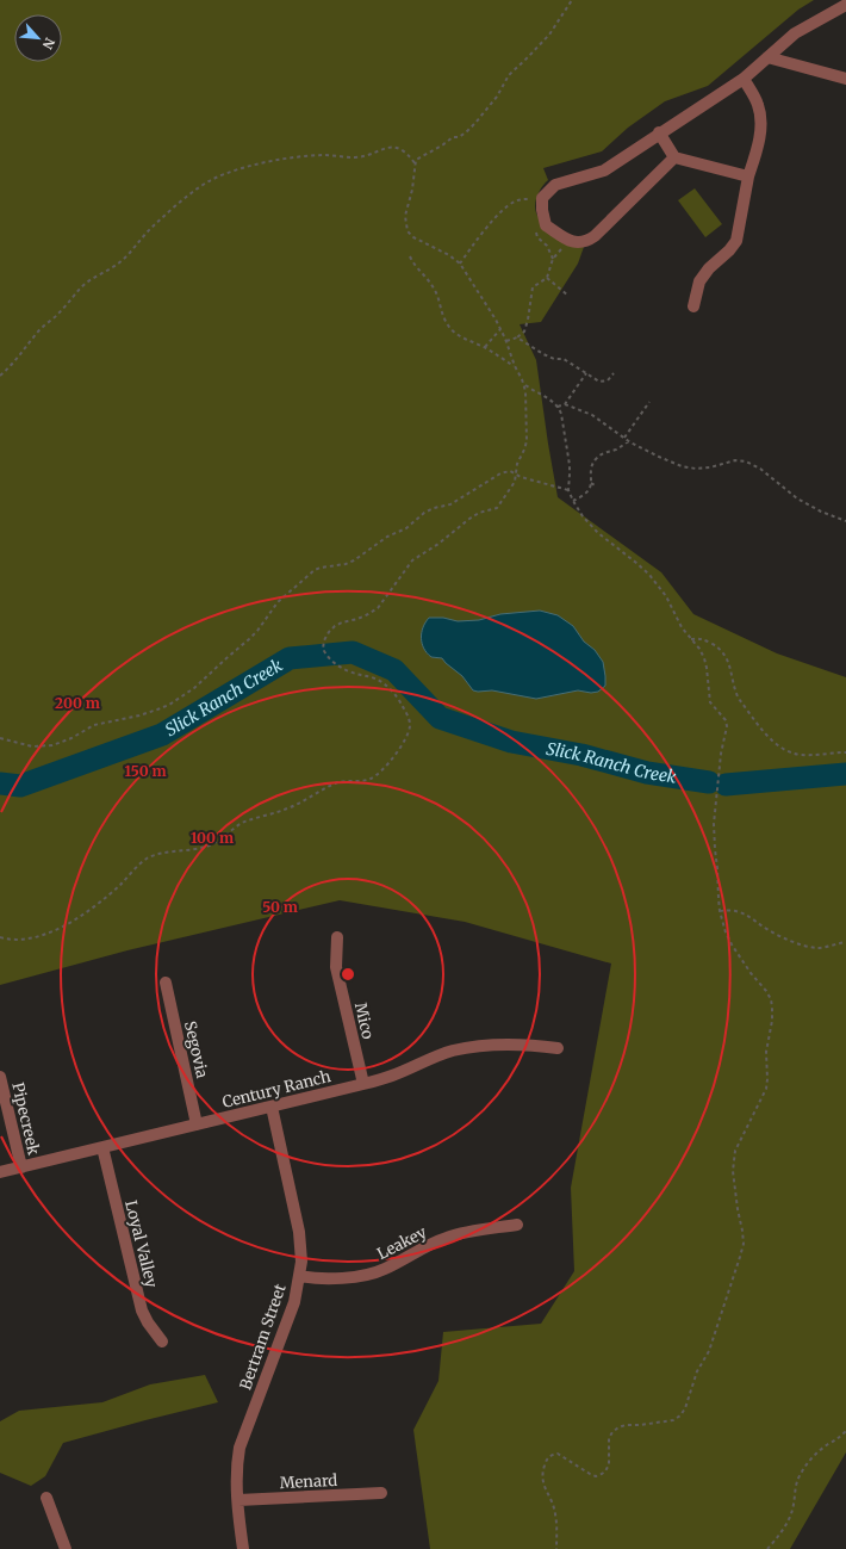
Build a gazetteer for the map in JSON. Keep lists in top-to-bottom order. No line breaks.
{"streets":{"street":["Mico","Segovia","Century Ranch","Pipecreek","Leakey","Loyal Valley","Bertram Street","Menard"]},"crossings":[["Mico","Century Ranch"],["Segovia","Century Ranch"],["Century Ranch","Pipecreek"],["Century Ranch","Loyal Valley"],["Century Ranch","Bertram Street"],["Leakey","Bertram Street"],["Bertram Street","Menard"]],"water":["Slick Ranch Creek"],"north":"bottom right","rings":["200 m","150 m","100 m","50 m"]}
